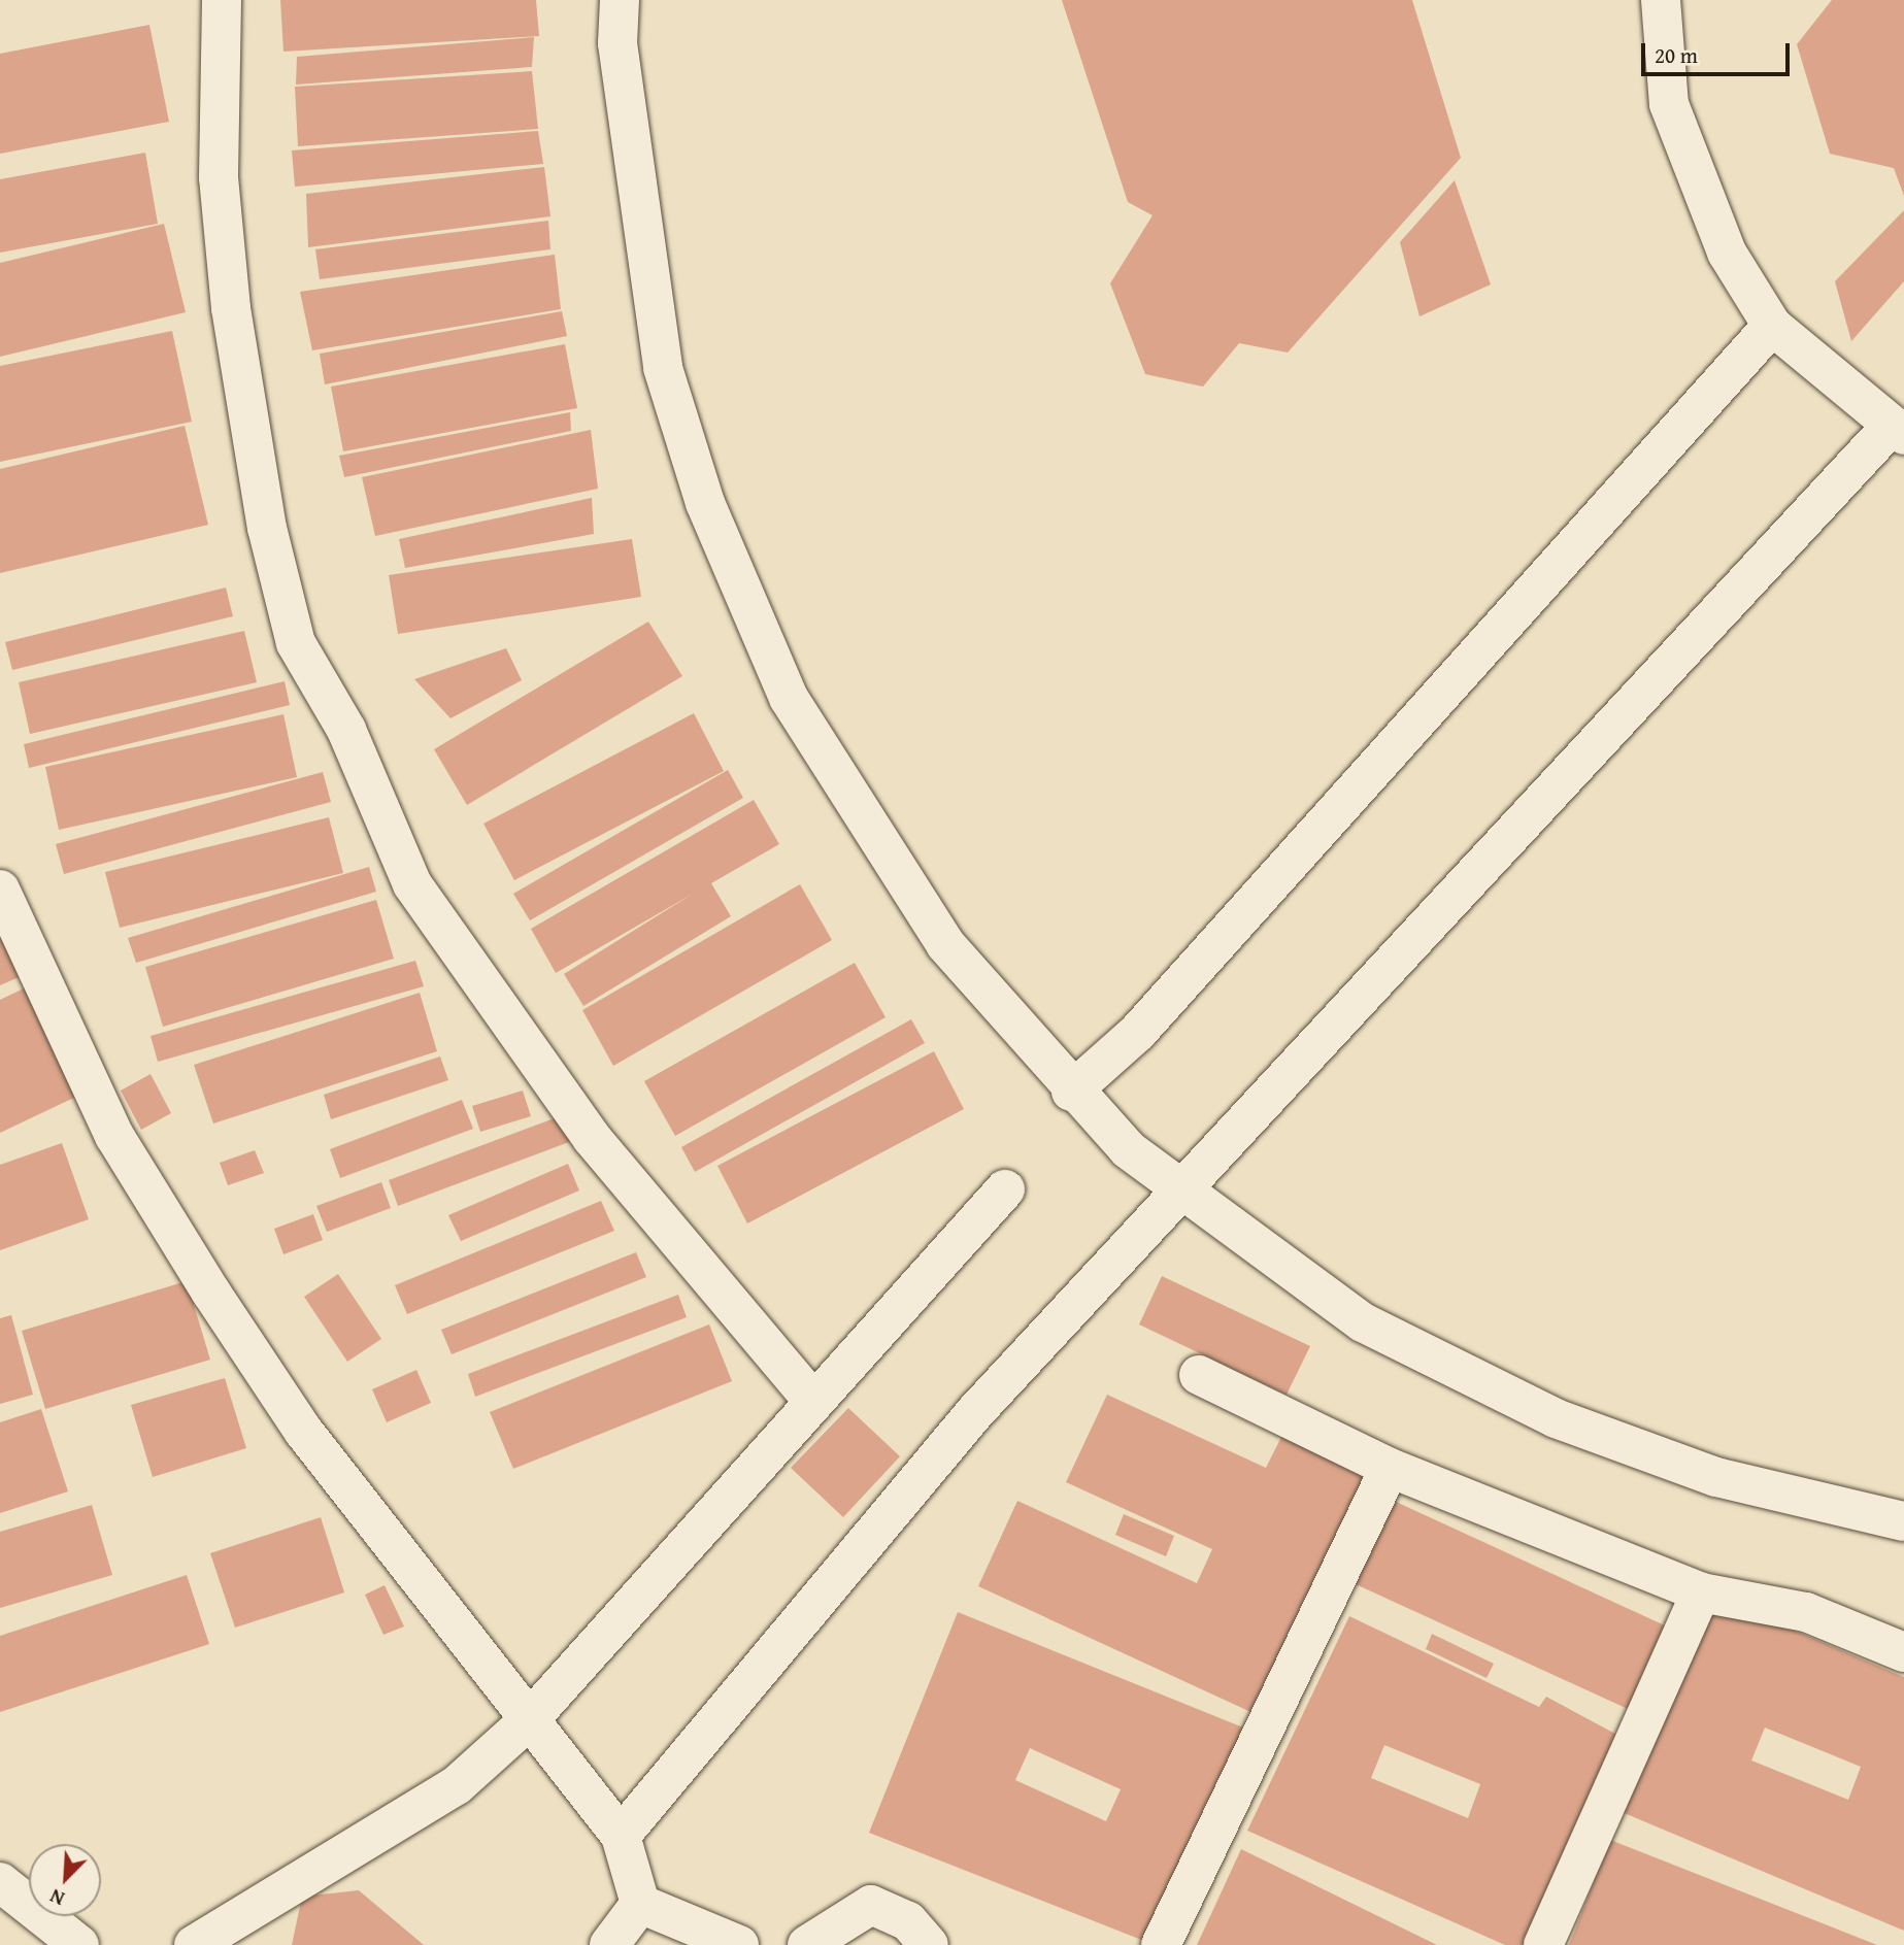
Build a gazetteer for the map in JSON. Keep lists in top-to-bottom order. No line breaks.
{"scale_bar":"20 m","north":"bottom left"}
